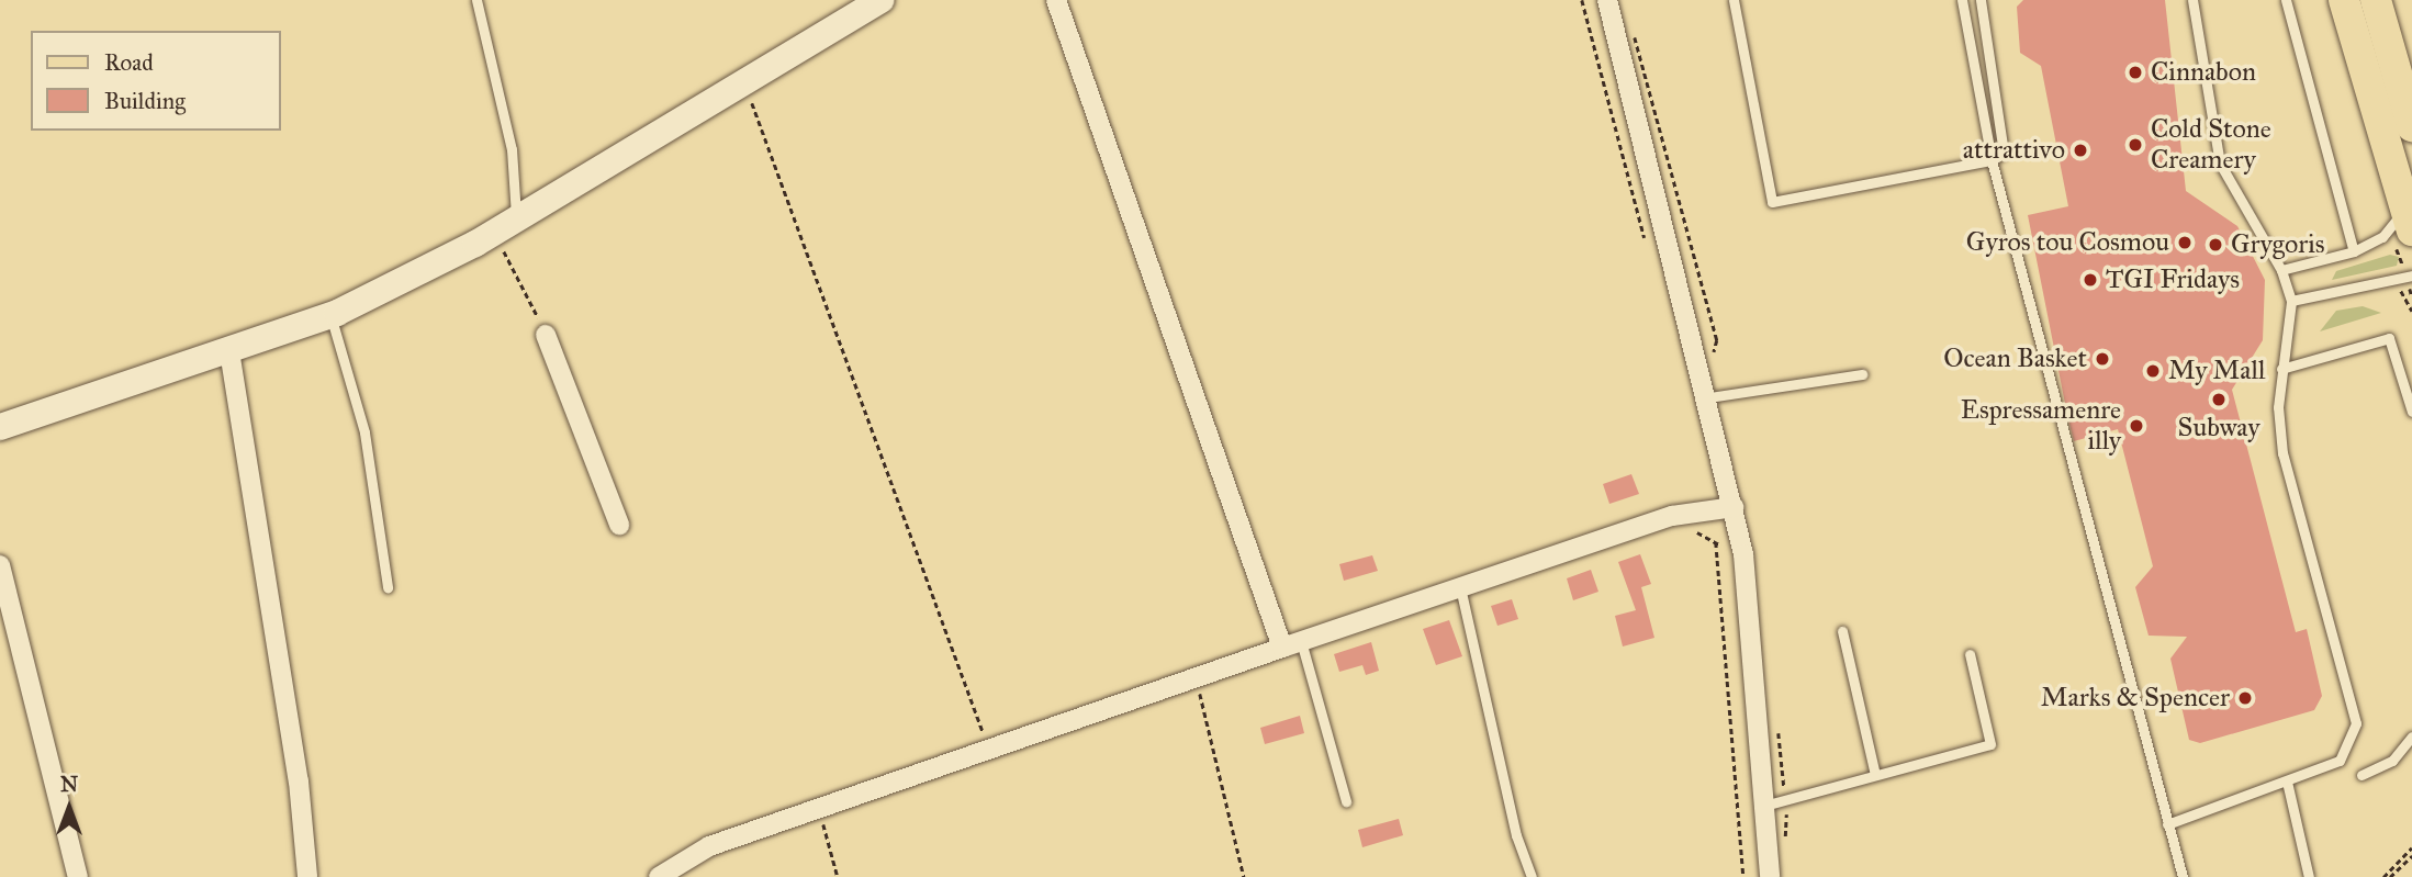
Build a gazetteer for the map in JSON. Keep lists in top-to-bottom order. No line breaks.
{"places":["Cinnabon","Cold Stone Creamery","attrattivo","Gyros tou Cosmou","Grygoris","TGI Fridays","Ocean Basket","My Mall","Subway","Espressamenre illy","Marks & Spencer"],"legend":["Road","Building"],"north":"top"}
